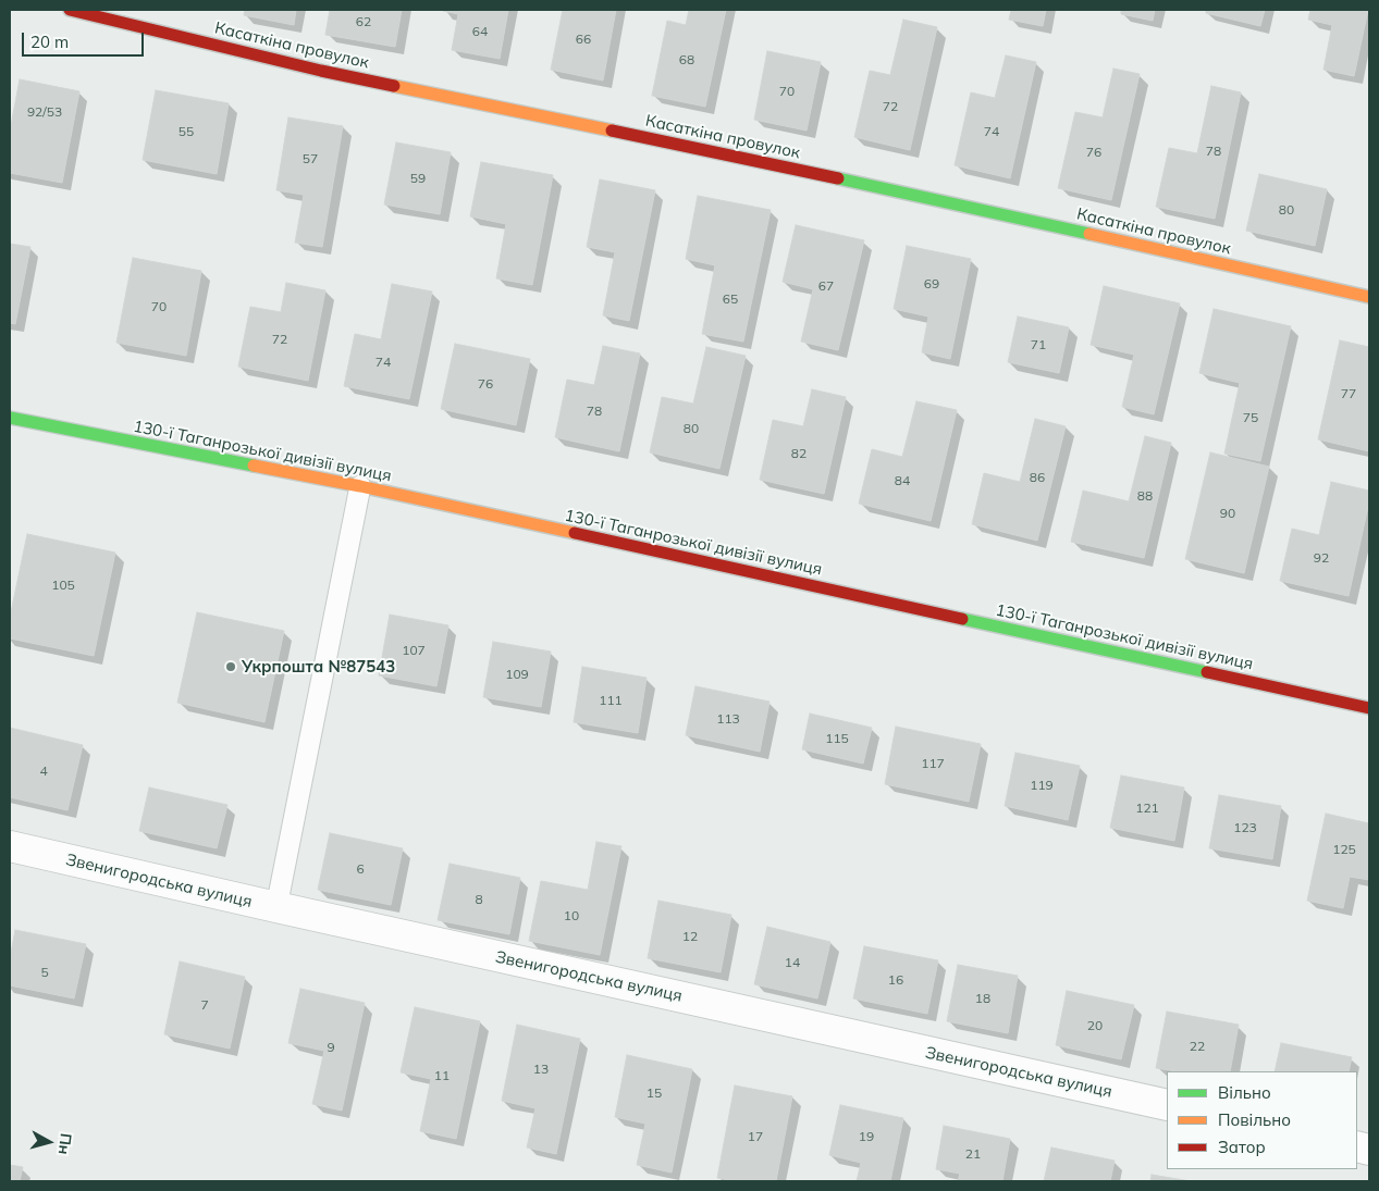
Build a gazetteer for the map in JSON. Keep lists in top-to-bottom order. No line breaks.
{"streets":{"street":["Касаткіна провулок","130-ї Таганрозької дивізії вулиця","Звенигородська вулиця"]},"places":["Укрпошта №87543"],"house_numbers":["62","64","66","68","70","72","92/53","55","74","78","76","57","59","80","69","67","65","70","72","71","74","76","77","78","75","80","82","86","84","88","90","92","105","107","109","111","113","115","117","4","119","121","123","125","6","8","10","12","14","5","16","18","7","20","22","9","13","11","15","17","19","21"],"legend":["Вільно","Повільно","Затор"],"scale_bar":"20 m","north":"right"}
